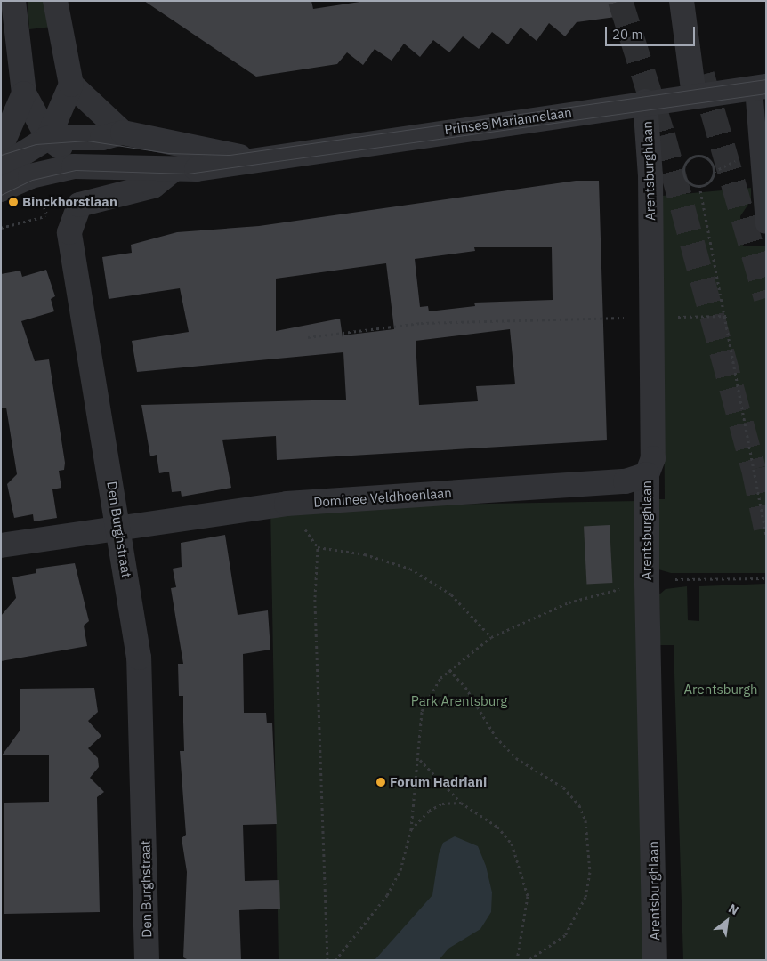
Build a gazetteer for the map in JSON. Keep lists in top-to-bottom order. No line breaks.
{"streets":{"street":["Prinses Mariannelaan","Arentsburghlaan","Dominee Veldhoenlaan","Den Burghstraat"]},"crossings":[["Prinses Mariannelaan","Arentsburghlaan"],["Arentsburghlaan","Dominee Veldhoenlaan"],["Dominee Veldhoenlaan","Den Burghstraat"]],"parks":["Arentsburgh","Park Arentsburg"],"places":["Binckhorstlaan","Forum Hadriani"],"scale_bar":"20 m","north":"top right"}
